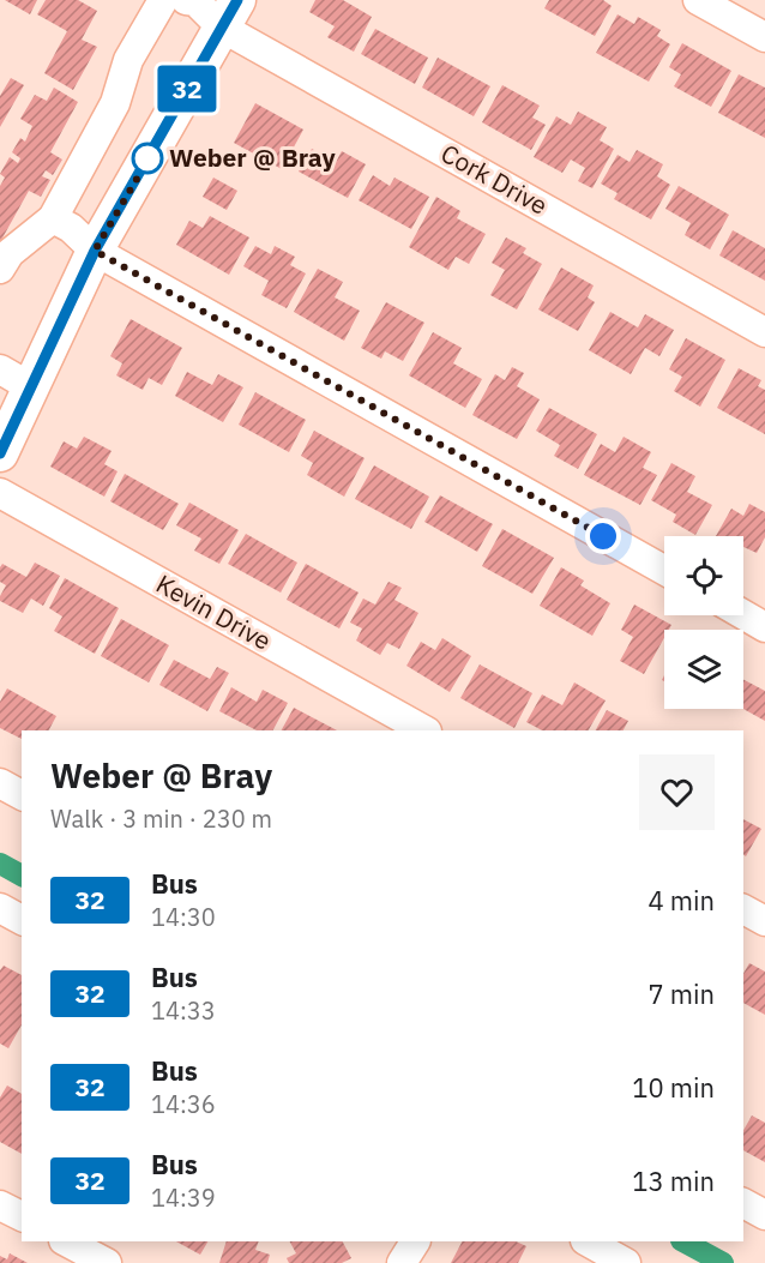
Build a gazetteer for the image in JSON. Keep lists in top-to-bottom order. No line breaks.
{"streets":{"street":["Cork Drive","Kevin Drive"]},"places":["Weber @ Bray"],"lines":["bus line 32"],"page":{"on_map":"32","heading":["Weber @ Bray","Walk · 3 min · 230 m"],"list":[{"mark":"32","name":"Bus","note":"14:30","value":"4 min"},{"mark":"32","name":"Bus","note":"14:33","value":"7 min"},{"mark":"32","name":"Bus","note":"14:36","value":"10 min"},{"mark":"32","name":"Bus","note":"14:39","value":"13 min"}]}}
